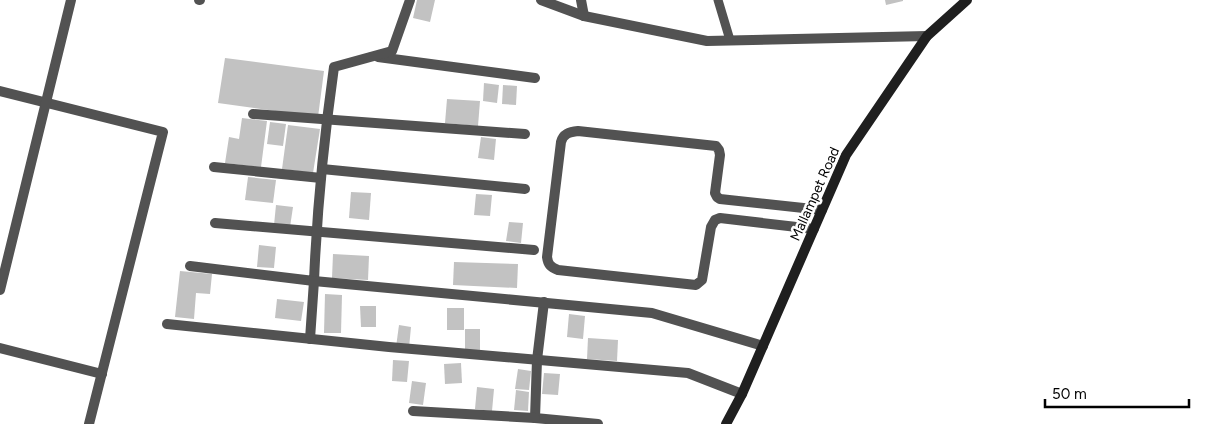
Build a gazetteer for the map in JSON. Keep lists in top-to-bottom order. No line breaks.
{"streets":{"main road":["Mallampet Road"]},"scale_bar":"50 m"}
